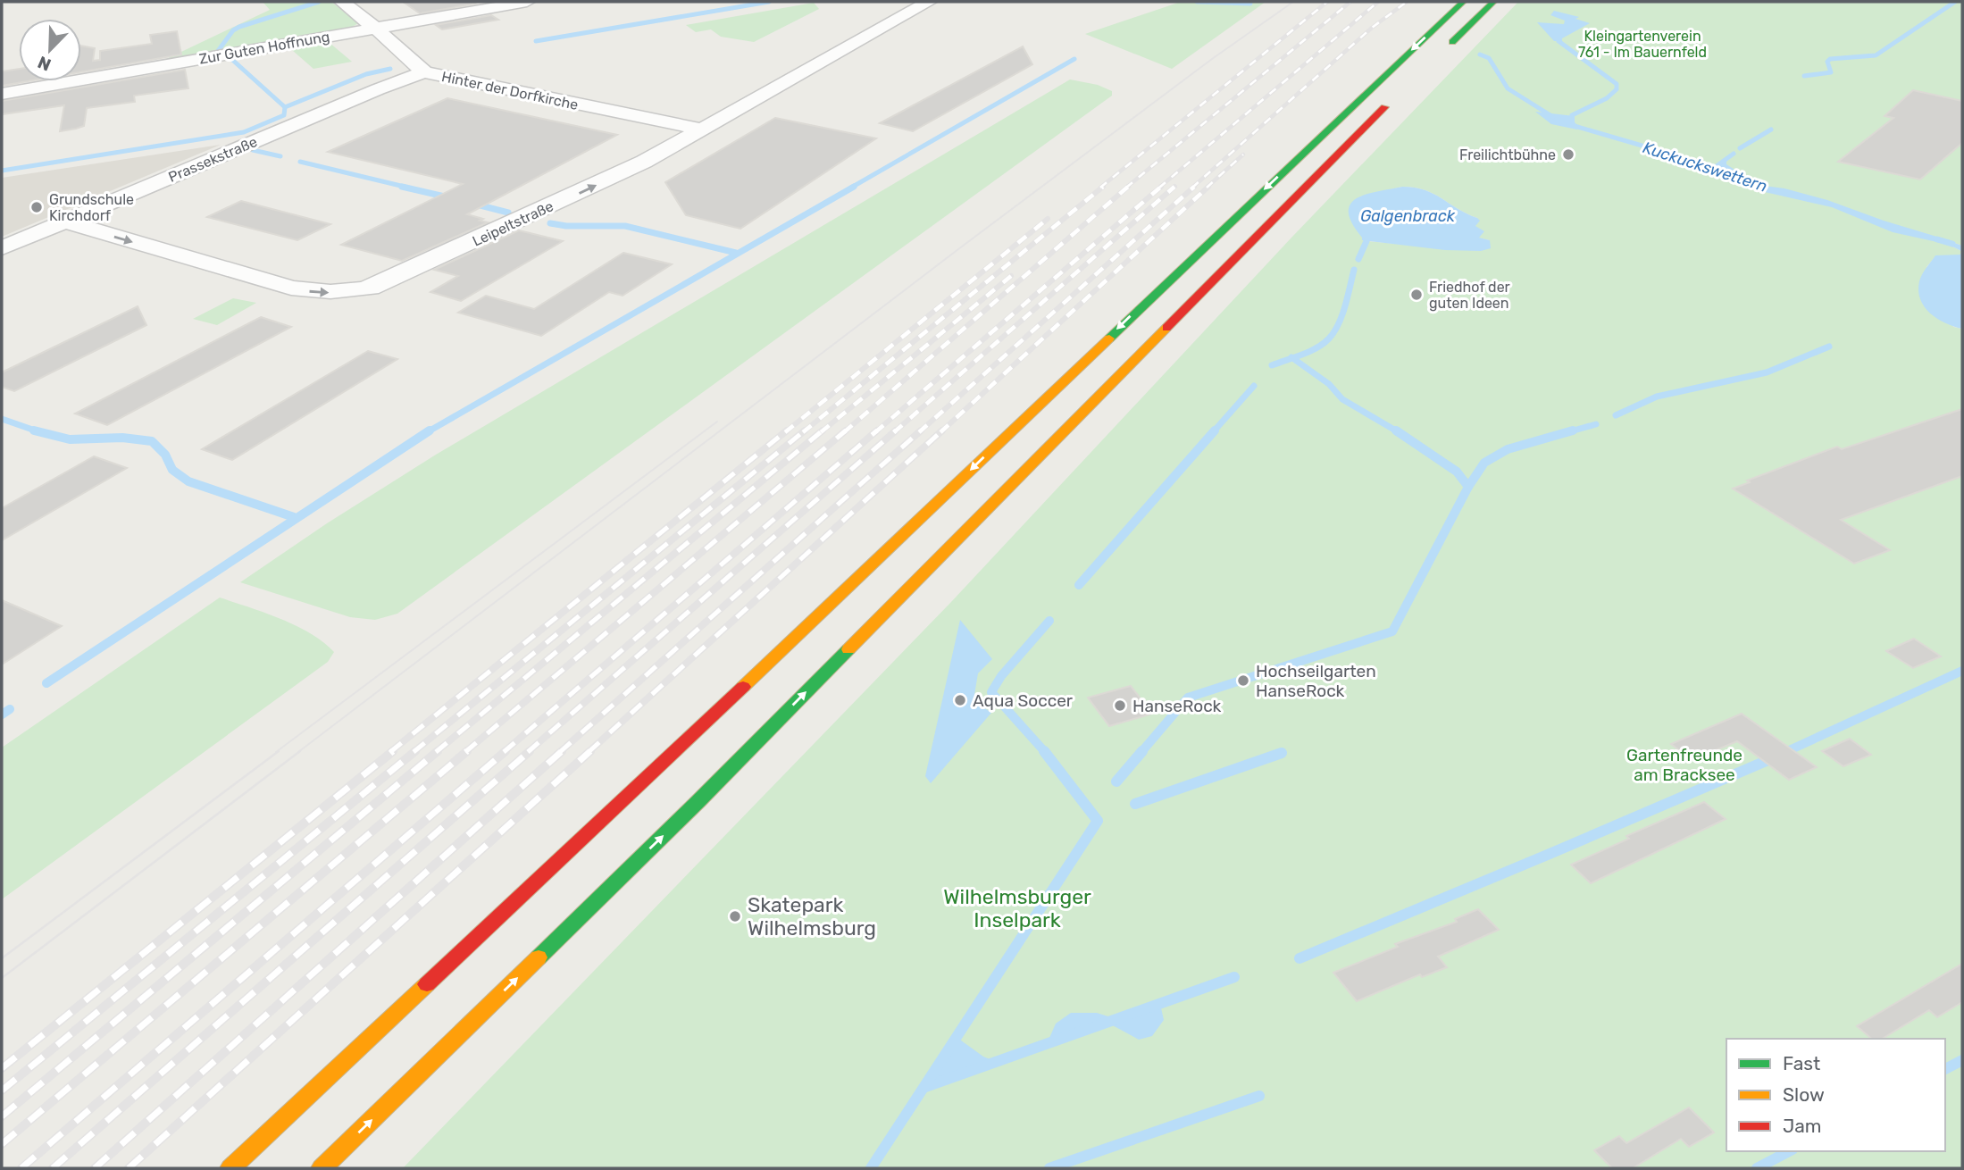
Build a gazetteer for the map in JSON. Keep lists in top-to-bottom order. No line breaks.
{"streets":{"street":["Zur Guten Hoffnung","Hinter der Dorfkirche","Prassekstraße","Leipeltstraße"]},"crossings":[["Zur Guten Hoffnung","Hinter der Dorfkirche"],["Hinter der Dorfkirche","Prassekstraße"],["Hinter der Dorfkirche","Leipeltstraße"],["Prassekstraße","Leipeltstraße"]],"one_way":["Leipeltstraße"],"water":["Kuckuckswettern","Galgenbrack"],"parks":["Kleingartenverein 761 - Im Bauernfeld","Gartenfreunde am Bracksee","Wilhelmsburger Inselpark"],"places":["Freilichtbühne","Grundschule Kirchdorf","Friedhof der guten Ideen","Hochseilgarten HanseRock","Aqua Soccer","HanseRock","Skatepark Wilhelmsburg"],"legend":["Fast","Slow","Jam"],"north":"bottom left"}
